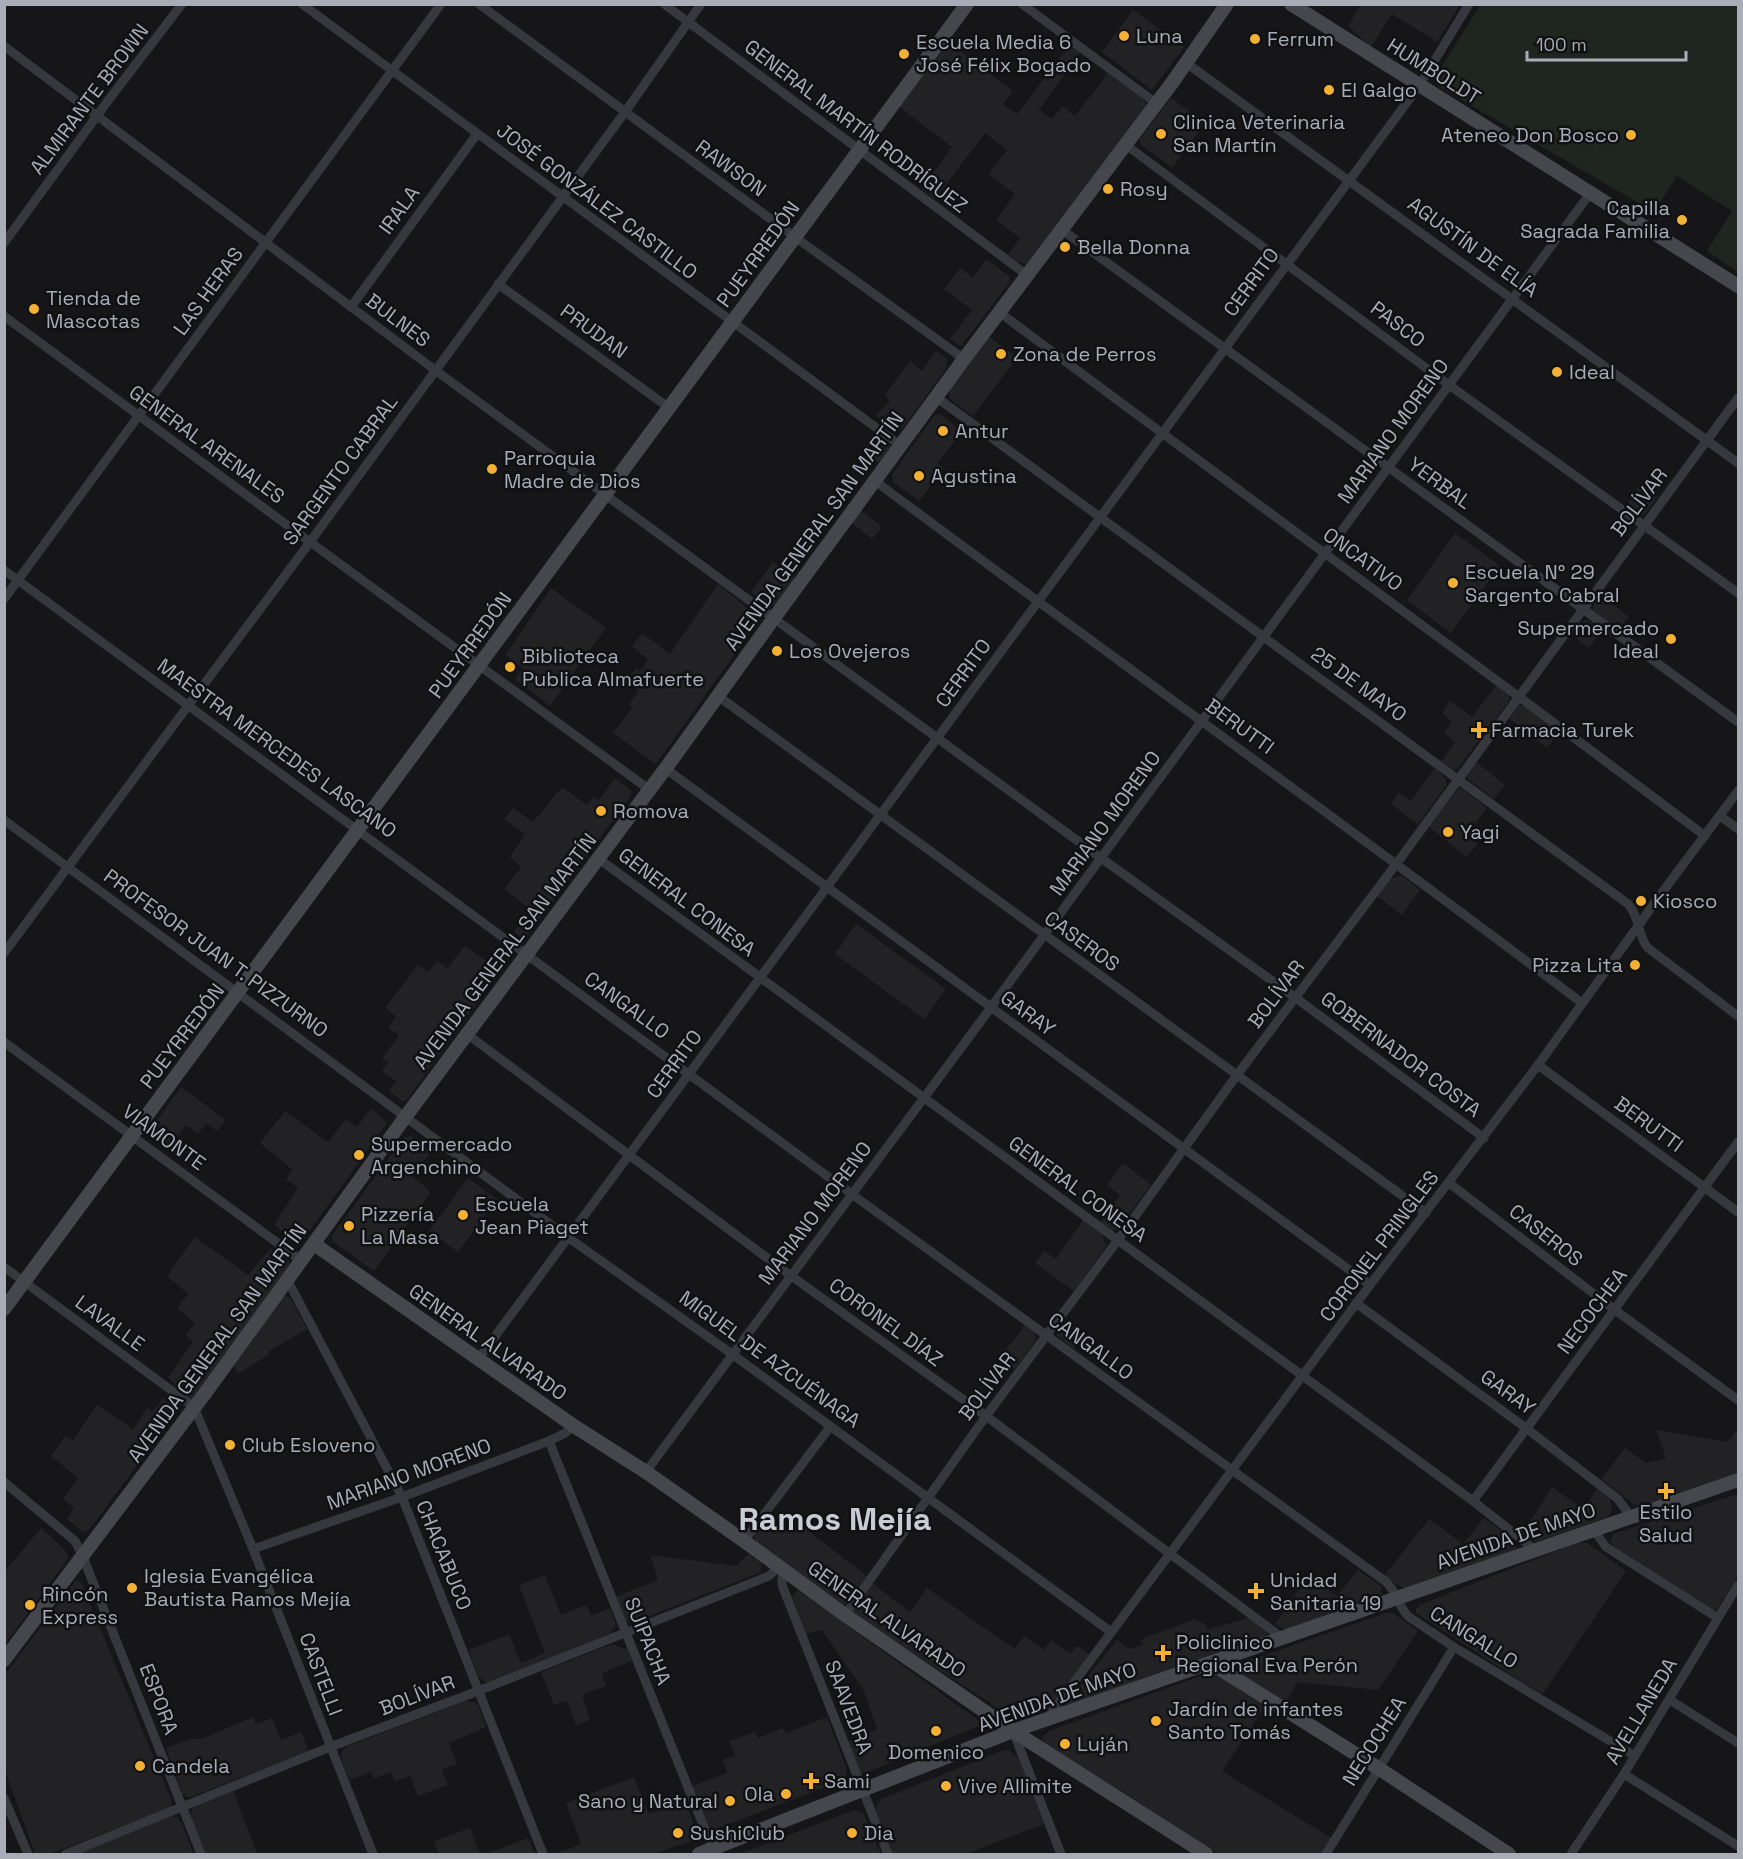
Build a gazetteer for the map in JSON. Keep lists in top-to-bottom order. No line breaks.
{"streets":{"street":["HUMBOLDT","ALMIRANTE BROWN","GENERAL MARTÍN RODRÍGUEZ","RAWSON","JOSÉ GONZÁLEZ CASTILLO","IRALA","AGUSTÍN DE ELÍA","PUEYRREDÓN","CERRITO","LAS HERAS","BULNES","PASCO","PRUDAN","MARIANO MORENO","GENERAL ARENALES","SARGENTO CABRAL","YERBAL","BOLÍVAR","AVENIDA GENERAL SAN MARTÍN","ONCATIVO","25 DE MAYO","BERUTTI","MAESTRA MERCEDES LASCANO","GENERAL CONESA","CASEROS","PROFESOR JUAN T. PIZZURNO","CANGALLO","GARAY","GOBERNADOR COSTA","VIAMONTE","CORONEL PRINGLES","NECOCHEA","CORONEL DÍAZ","LAVALLE","GENERAL ALVARADO","MIGUEL DE AZCUÉNAGA","AVENIDA DE MAYO","CHACABUCO","SUIPACHA","CASTELLI","ESPORA","SAAVEDRA","AVELLANEDA"]},"crossings":[["HUMBOLDT","CERRITO"],["HUMBOLDT","MARIANO MORENO"],["ALMIRANTE BROWN","BULNES"],["GENERAL MARTÍN RODRÍGUEZ","PUEYRREDÓN"],["GENERAL MARTÍN RODRÍGUEZ","SARGENTO CABRAL"],["GENERAL MARTÍN RODRÍGUEZ","AVENIDA GENERAL SAN MARTÍN"],["RAWSON","PUEYRREDÓN"],["RAWSON","SARGENTO CABRAL"],["RAWSON","AVENIDA GENERAL SAN MARTÍN"],["JOSÉ GONZÁLEZ CASTILLO","IRALA"],["JOSÉ GONZÁLEZ CASTILLO","PUEYRREDÓN"],["JOSÉ GONZÁLEZ CASTILLO","LAS HERAS"],["JOSÉ GONZÁLEZ CASTILLO","SARGENTO CABRAL"],["JOSÉ GONZÁLEZ CASTILLO","AVENIDA GENERAL SAN MARTÍN"],["IRALA","BULNES"],["AGUSTÍN DE ELÍA","CERRITO"],["AGUSTÍN DE ELÍA","MARIANO MORENO"],["AGUSTÍN DE ELÍA","BOLÍVAR"],["AGUSTÍN DE ELÍA","AVENIDA GENERAL SAN MARTÍN"],["PUEYRREDÓN","BULNES"],["PUEYRREDÓN","PRUDAN"],["PUEYRREDÓN","GENERAL ARENALES"],["PUEYRREDÓN","MAESTRA MERCEDES LASCANO"],["PUEYRREDÓN","PROFESOR JUAN T. PIZZURNO"],["PUEYRREDÓN","VIAMONTE"],["PUEYRREDÓN","LAVALLE"],["CERRITO","PASCO"],["CERRITO","YERBAL"],["CERRITO","ONCATIVO"],["CERRITO","25 DE MAYO"],["CERRITO","BERUTTI"],["CERRITO","GENERAL CONESA"],["CERRITO","CASEROS"],["CERRITO","CANGALLO"],["CERRITO","GARAY"],["CERRITO","GOBERNADOR COSTA"],["CERRITO","CORONEL DÍAZ"],["CERRITO","GENERAL ALVARADO"],["CERRITO","MIGUEL DE AZCUÉNAGA"],["LAS HERAS","BULNES"],["LAS HERAS","GENERAL ARENALES"],["LAS HERAS","MAESTRA MERCEDES LASCANO"],["BULNES","SARGENTO CABRAL"],["BULNES","AVENIDA GENERAL SAN MARTÍN"],["BULNES","GOBERNADOR COSTA"],["PASCO","MARIANO MORENO"],["PASCO","BOLÍVAR"],["PASCO","AVENIDA GENERAL SAN MARTÍN"],["PRUDAN","SARGENTO CABRAL"],["MARIANO MORENO","YERBAL"],["MARIANO MORENO","ONCATIVO"],["MARIANO MORENO","25 DE MAYO"],["MARIANO MORENO","BERUTTI"],["MARIANO MORENO","GENERAL CONESA"],["MARIANO MORENO","CASEROS"],["MARIANO MORENO","CANGALLO"],["MARIANO MORENO","GARAY"],["MARIANO MORENO","GOBERNADOR COSTA"],["MARIANO MORENO","CORONEL DÍAZ"],["MARIANO MORENO","GENERAL ALVARADO"],["MARIANO MORENO","MIGUEL DE AZCUÉNAGA"],["MARIANO MORENO","CHACABUCO"],["MARIANO MORENO","SUIPACHA"],["MARIANO MORENO","CASTELLI"],["GENERAL ARENALES","SARGENTO CABRAL"],["GENERAL ARENALES","AVENIDA GENERAL SAN MARTÍN"],["SARGENTO CABRAL","MAESTRA MERCEDES LASCANO"],["SARGENTO CABRAL","PROFESOR JUAN T. PIZZURNO"],["YERBAL","BOLÍVAR"],["YERBAL","AVENIDA GENERAL SAN MARTÍN"],["BOLÍVAR","ONCATIVO"],["BOLÍVAR","25 DE MAYO"],["BOLÍVAR","BERUTTI"],["BOLÍVAR","GENERAL CONESA"],["BOLÍVAR","CASEROS"],["BOLÍVAR","CANGALLO"],["BOLÍVAR","GARAY"],["BOLÍVAR","GOBERNADOR COSTA"],["BOLÍVAR","CORONEL DÍAZ"],["BOLÍVAR","GENERAL ALVARADO"],["BOLÍVAR","MIGUEL DE AZCUÉNAGA"],["BOLÍVAR","CHACABUCO"],["BOLÍVAR","SUIPACHA"],["BOLÍVAR","CASTELLI"],["BOLÍVAR","ESPORA"],["BOLÍVAR","SAAVEDRA"],["AVENIDA GENERAL SAN MARTÍN","ONCATIVO"],["AVENIDA GENERAL SAN MARTÍN","25 DE MAYO"],["AVENIDA GENERAL SAN MARTÍN","BERUTTI"],["AVENIDA GENERAL SAN MARTÍN","MAESTRA MERCEDES LASCANO"],["AVENIDA GENERAL SAN MARTÍN","GENERAL CONESA"],["AVENIDA GENERAL SAN MARTÍN","CASEROS"],["AVENIDA GENERAL SAN MARTÍN","PROFESOR JUAN T. PIZZURNO"],["AVENIDA GENERAL SAN MARTÍN","CANGALLO"],["AVENIDA GENERAL SAN MARTÍN","GARAY"],["AVENIDA GENERAL SAN MARTÍN","GOBERNADOR COSTA"],["AVENIDA GENERAL SAN MARTÍN","VIAMONTE"],["AVENIDA GENERAL SAN MARTÍN","CORONEL DÍAZ"],["AVENIDA GENERAL SAN MARTÍN","LAVALLE"],["AVENIDA GENERAL SAN MARTÍN","GENERAL ALVARADO"],["AVENIDA GENERAL SAN MARTÍN","MIGUEL DE AZCUÉNAGA"],["AVENIDA GENERAL SAN MARTÍN","CHACABUCO"],["AVENIDA GENERAL SAN MARTÍN","CASTELLI"],["AVENIDA GENERAL SAN MARTÍN","ESPORA"],["ONCATIVO","CORONEL PRINGLES"],["25 DE MAYO","CORONEL PRINGLES"],["BERUTTI","CORONEL PRINGLES"],["BERUTTI","NECOCHEA"],["MAESTRA MERCEDES LASCANO","CANGALLO"],["GENERAL CONESA","CORONEL PRINGLES"],["GENERAL CONESA","NECOCHEA"],["GENERAL CONESA","AVENIDA DE MAYO"],["CASEROS","CORONEL PRINGLES"],["CASEROS","NECOCHEA"],["PROFESOR JUAN T. PIZZURNO","MIGUEL DE AZCUÉNAGA"],["CANGALLO","CORONEL PRINGLES"],["CANGALLO","NECOCHEA"],["CANGALLO","AVENIDA DE MAYO"],["CANGALLO","AVELLANEDA"],["GARAY","CORONEL PRINGLES"],["GARAY","NECOCHEA"],["GARAY","AVENIDA DE MAYO"],["GOBERNADOR COSTA","CORONEL PRINGLES"],["CORONEL PRINGLES","CORONEL DÍAZ"],["CORONEL PRINGLES","MIGUEL DE AZCUÉNAGA"],["CORONEL PRINGLES","AVENIDA DE MAYO"],["CORONEL DÍAZ","AVENIDA DE MAYO"],["LAVALLE","CASTELLI"],["GENERAL ALVARADO","AVENIDA DE MAYO"],["GENERAL ALVARADO","SAAVEDRA"],["AVENIDA DE MAYO","SUIPACHA"],["AVENIDA DE MAYO","SAAVEDRA"]],"districts":["Ramos Mejía"],"places":{"other":["Luna","Ferrum","Escuela Media 6 José Félix Bogado","El Galgo","Clinica Veterinaria San Martín","Ateneo Don Bosco","Rosy","Capilla Sagrada Familia","Bella Donna","Tienda de Mascotas","Zona de Perros","Ideal","Antur","Parroquia Madre de Dios","Agustina","Escuela N° 29 Sargento Cabral","Supermercado Ideal","Los Ovejeros","Biblioteca Publica Almafuerte","Romova","Yagi","Kiosco","Pizza Lita","Supermercado Argenchino","Escuela Jean Piaget","Pizzería La Masa","Club Esloveno","Iglesia Evangélica Bautista Ramos Mejía","Rincón Express","Jardín de infantes Santo Tomás","Domenico","Luján","Candela","Vive Allimite","Ola","Sano y Natural","SushiClub","Dia"],"health":["Farmacia Turek","Estilo Salud","Unidad Sanitaria 19","Policlinico Regional Eva Perón","Sami"]},"scale_bar":"100 m"}
